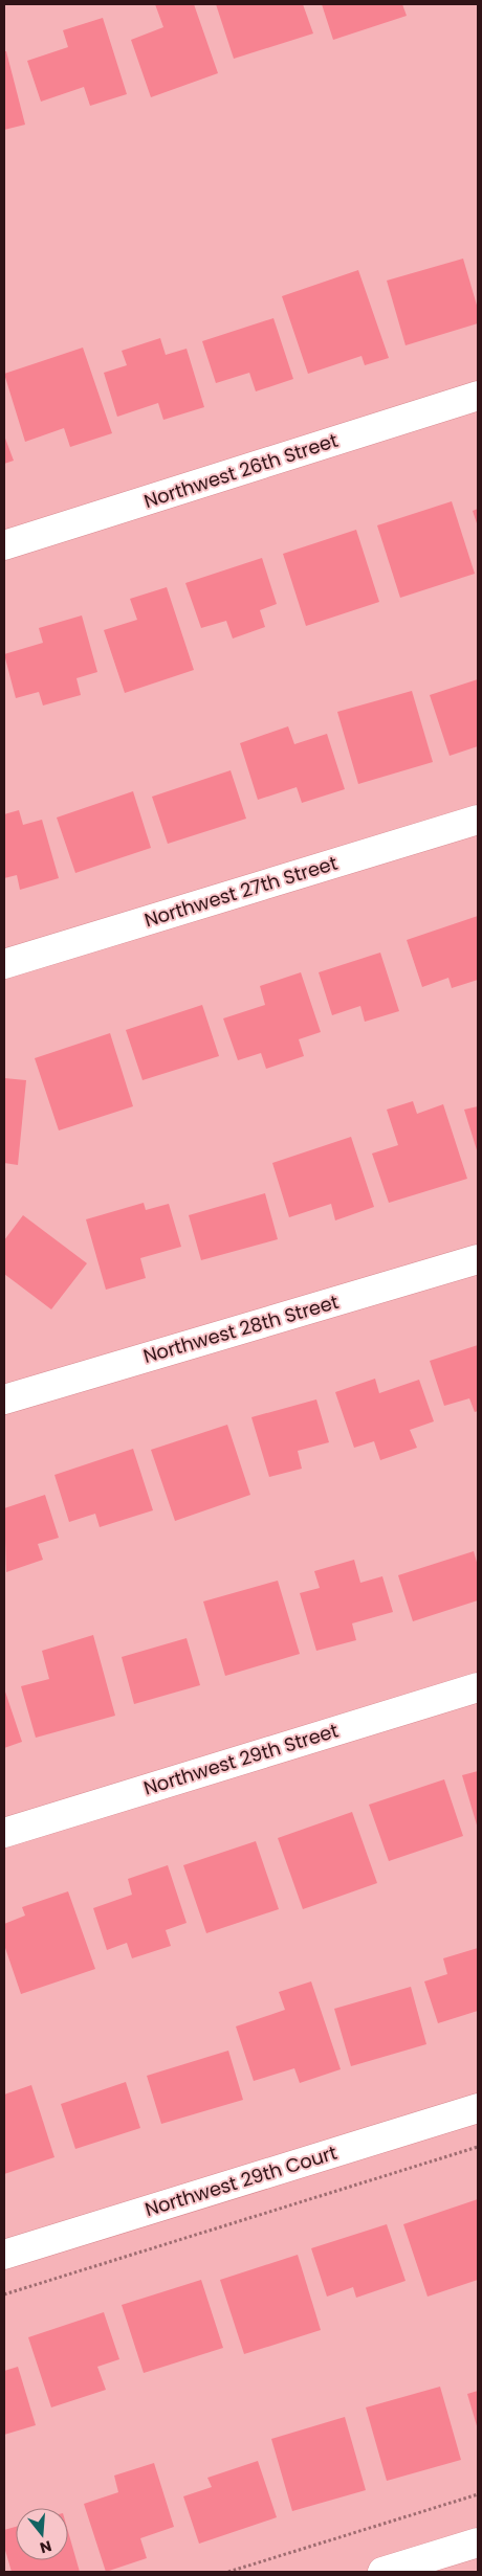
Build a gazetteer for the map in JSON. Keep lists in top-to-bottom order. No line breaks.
{"streets":{"street":["Northwest 26th Street","Northwest 27th Street","Northwest 28th Street","Northwest 29th Street","Northwest 29th Court"]},"north":"bottom"}
